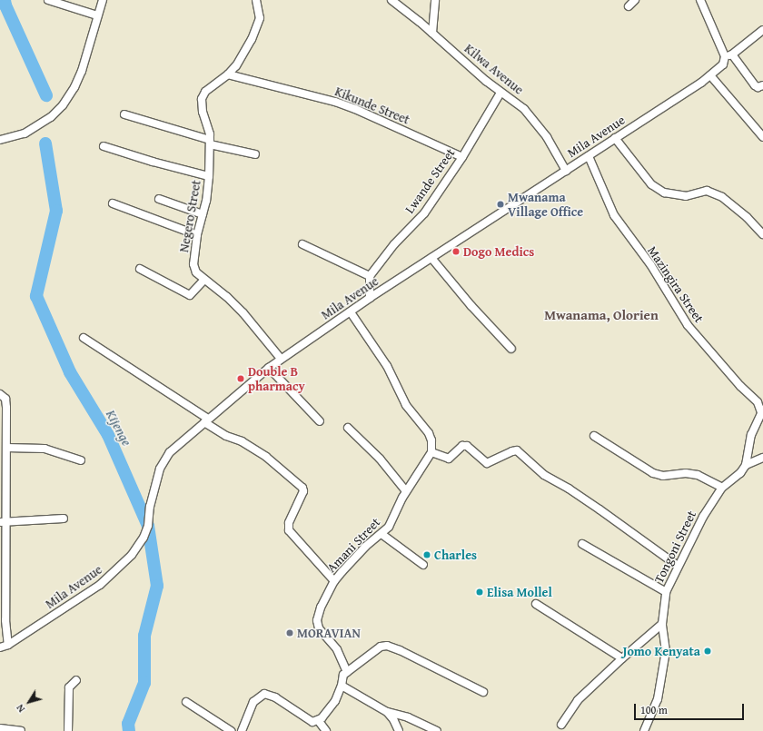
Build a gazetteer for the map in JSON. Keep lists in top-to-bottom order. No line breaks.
{"streets":{"street":["Kilwa Avenue","Kikunde Street","Mila Avenue","Lwande Street","Negero Street","Mazingira Street","Amani Street","Tongoni Street"]},"crossings":[["Kilwa Avenue","Mila Avenue"],["Kilwa Avenue","Lwande Street"],["Kikunde Street","Lwande Street"],["Kikunde Street","Negero Street"],["Mila Avenue","Negero Street"],["Mila Avenue","Mazingira Street"]],"districts":["Mwanama, Olorien"],"water":["Kijenge"],"places":["Mwanama Village Office","Dogo Medics","Double B pharmacy","Charles","Elisa Mollel","MORAVIAN","Jomo Kenyata"],"scale_bar":"100 m","north":"bottom left"}
